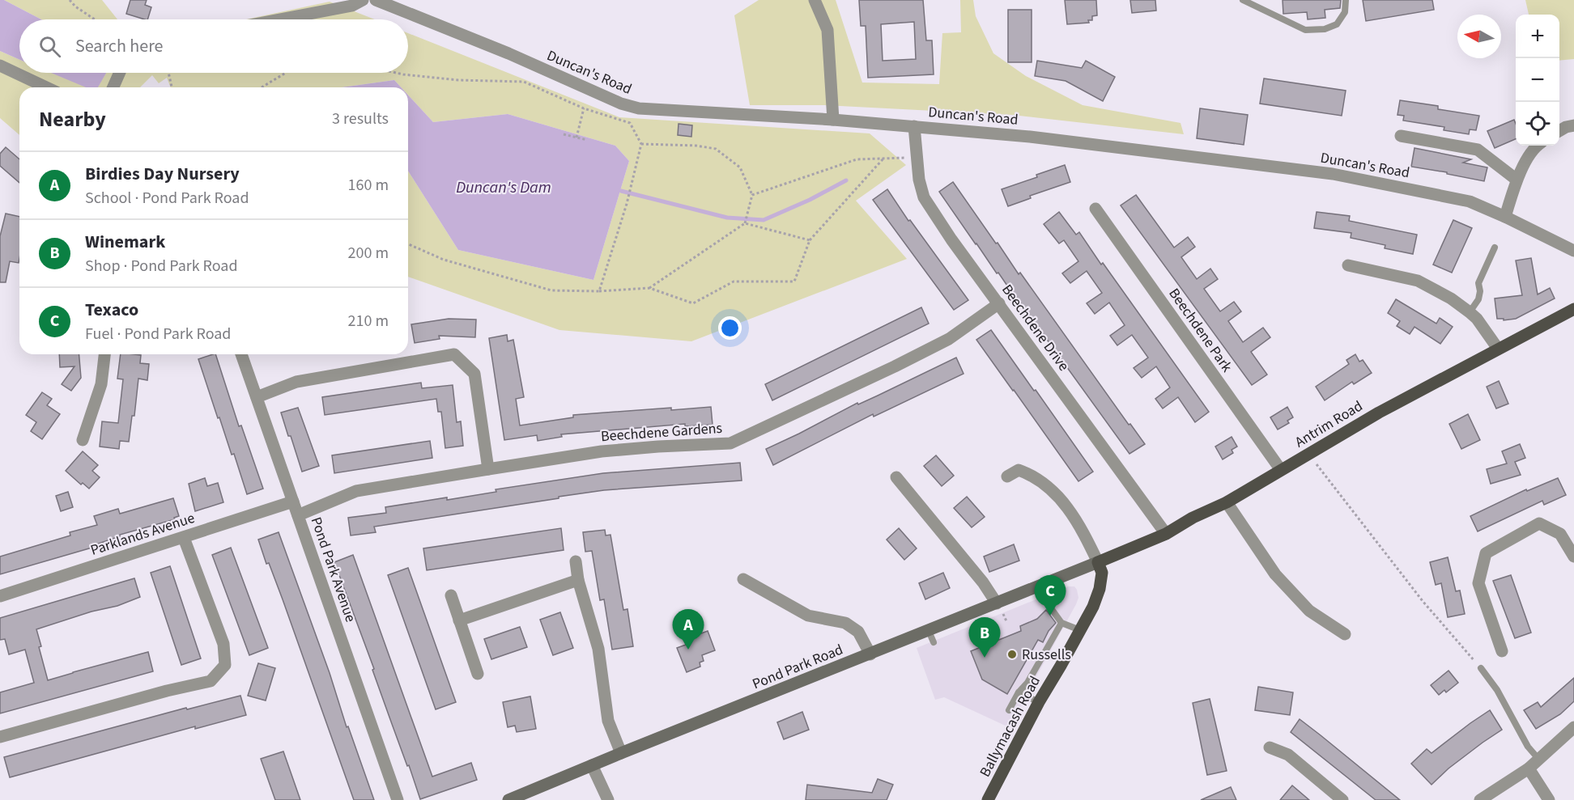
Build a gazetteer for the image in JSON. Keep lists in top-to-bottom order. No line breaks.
{"streets":{"main road":["Antrim Road","Pond Park Road","Ballymacash Road"],"street":["Duncan's Road","Beechdene Drive","Beechdene Park","Beechdene Gardens","Parklands Avenue","Pond Park Avenue"]},"crossings":[["Duncan's Road","Beechdene Drive"],["Beechdene Drive","Antrim Road"],["Beechdene Drive","Beechdene Gardens"],["Beechdene Park","Antrim Road"],["Antrim Road","Pond Park Road"],["Antrim Road","Ballymacash Road"],["Beechdene Gardens","Pond Park Avenue"],["Parklands Avenue","Pond Park Avenue"],["Pond Park Road","Ballymacash Road"]],"water":["Duncan's Dam"],"places":["Russells"],"north":"left","page":{"map_buttons":["+","−"],"search":"Search here","heading":["Nearby","3 results"],"list":[{"mark":"A","name":"Birdies Day Nursery","note":"School · Pond Park Road","value":"160 m"},{"mark":"B","name":"Winemark","note":"Shop · Pond Park Road","value":"200 m"},{"mark":"C","name":"Texaco","note":"Fuel · Pond Park Road","value":"210 m"}],"pins":["C","A","B"]}}
